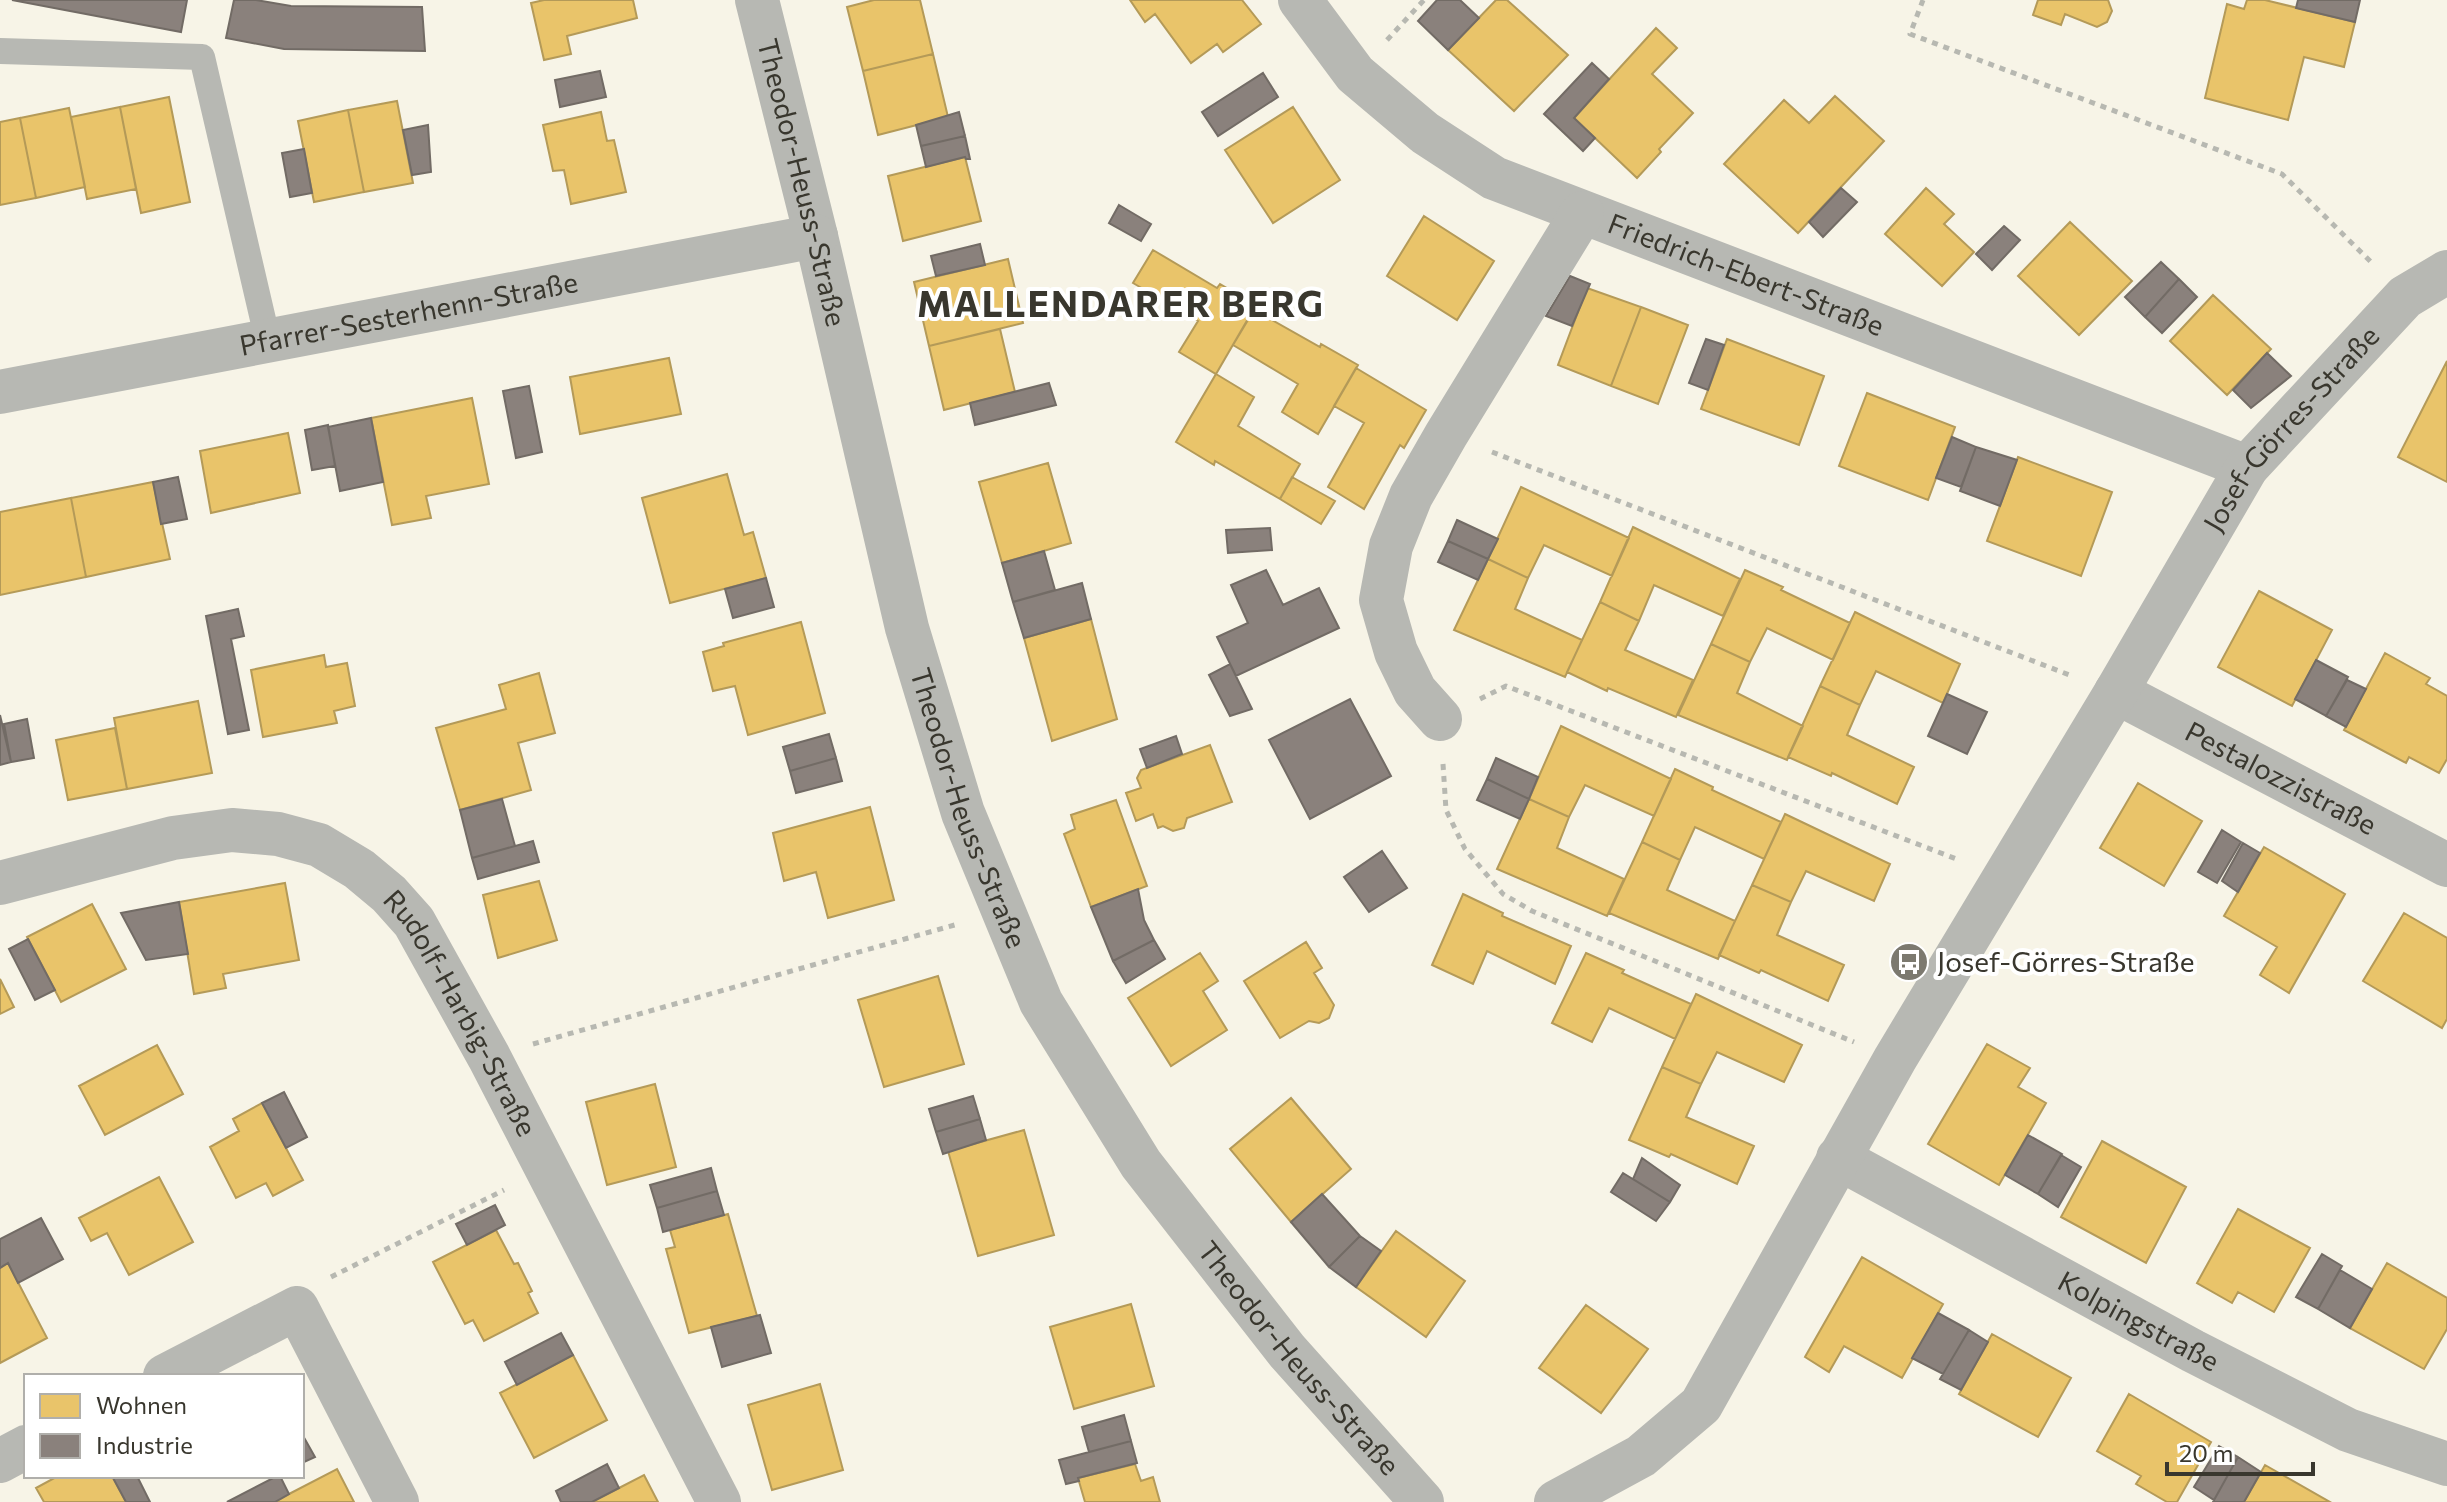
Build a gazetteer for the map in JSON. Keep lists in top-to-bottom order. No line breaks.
{"streets":{"street":["Theodor-Heuss-Straße","Friedrich-Ebert-Straße","Pfarrer-Sesterhenn-Straße","Josef-Görres-Straße","Pestalozzistraße","Rudolf-Harbig-Straße","Kolpingstraße"]},"crossings":[["Theodor-Heuss-Straße","Pfarrer-Sesterhenn-Straße"],["Friedrich-Ebert-Straße","Josef-Görres-Straße"],["Josef-Görres-Straße","Pestalozzistraße"],["Josef-Görres-Straße","Kolpingstraße"]],"districts":["MALLENDARER BERG"],"places":{"bus stop":["Josef-Görres-Straße"]},"legend":["Wohnen","Industrie"],"scale_bar":"20 m"}
